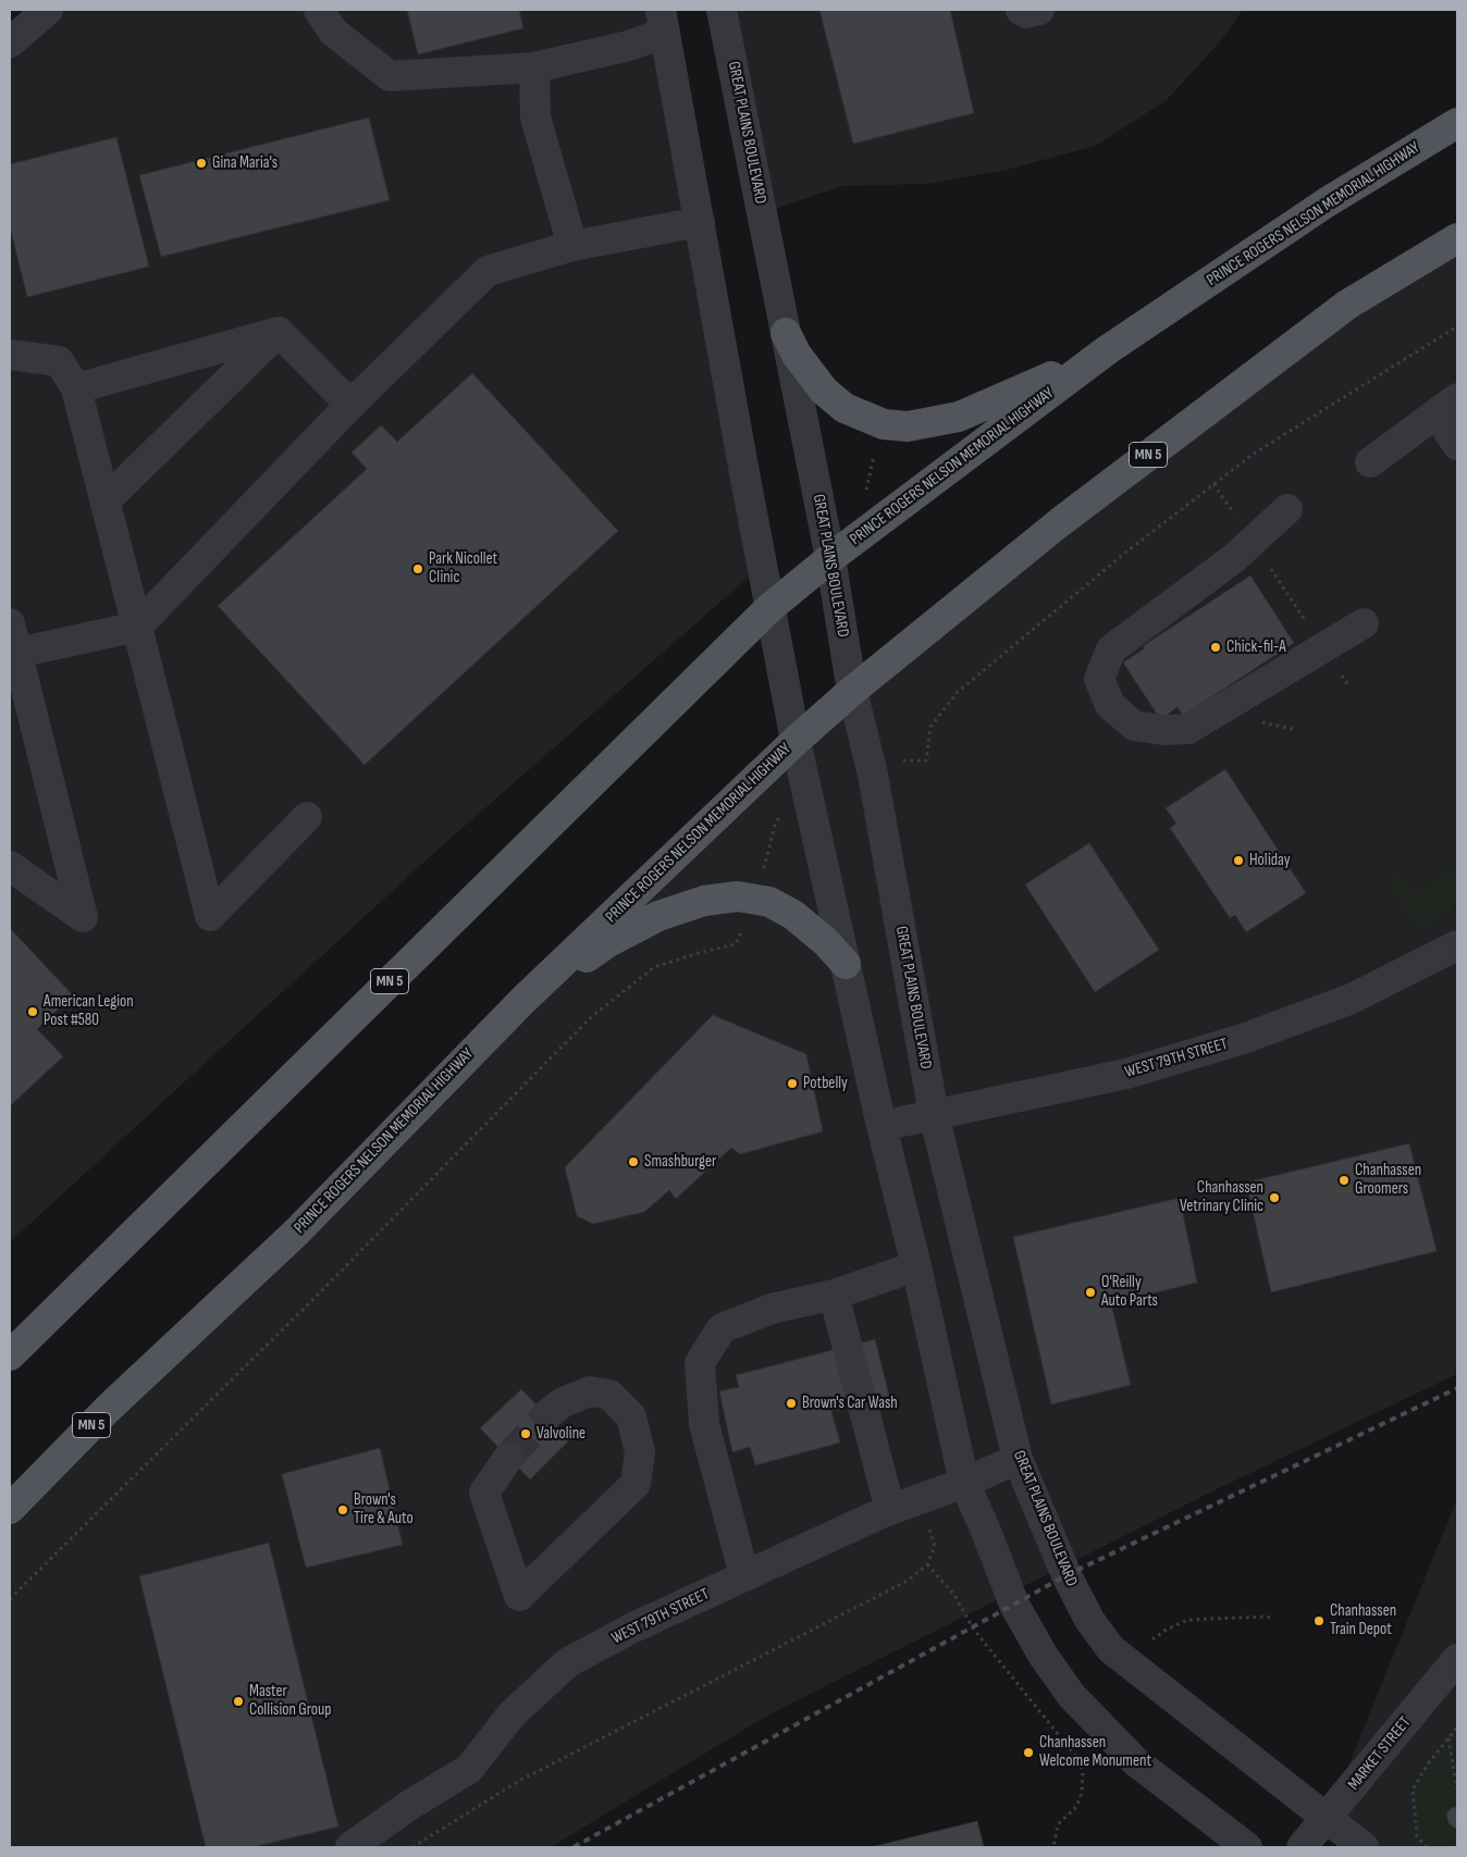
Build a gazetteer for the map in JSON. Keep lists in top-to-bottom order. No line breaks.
{"streets":{"main road":["PRINCE ROGERS NELSON MEMORIAL HIGHWAY","MN 5"],"street":["GREAT PLAINS BOULEVARD","WEST 79TH STREET","MARKET STREET"]},"crossings":[["GREAT PLAINS BOULEVARD","PRINCE ROGERS NELSON MEMORIAL HIGHWAY"],["GREAT PLAINS BOULEVARD","WEST 79TH STREET"],["GREAT PLAINS BOULEVARD","MARKET STREET"]],"places":["Gina Maria's","Park Nicollet Clinic","Chick-fil-A","Holiday","American Legion Post #580","Potbelly","Smashburger","Chanhassen Groomers","Chanhassen Vetrinary Clinic","O'Reilly Auto Parts","Brown's Car Wash","Valvoline","Brown's Tire & Auto","Chanhassen Train Depot","Master Collision Group","Chanhassen Welcome Monument"]}
